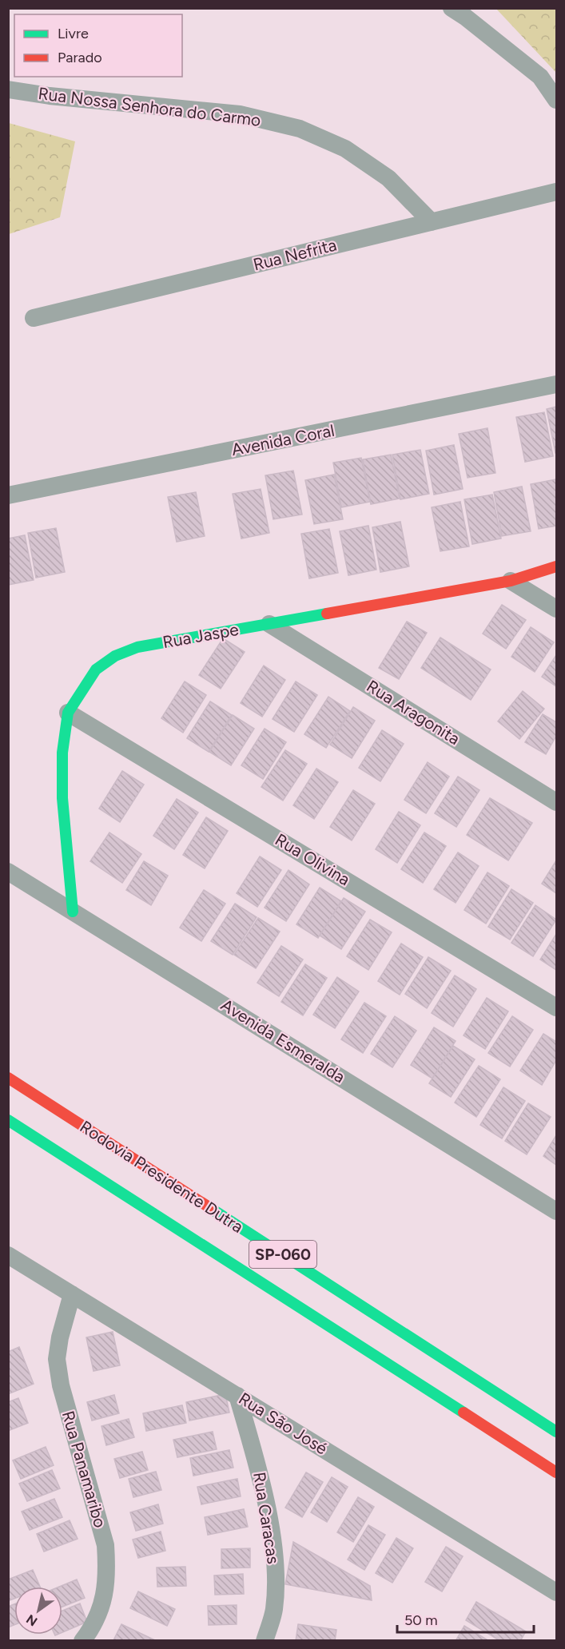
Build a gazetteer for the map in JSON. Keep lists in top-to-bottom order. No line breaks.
{"streets":{"main road":["Rua Jaspe","Rodovia Presidente Dutra","SP-060"],"street":["Rua Nossa Senhora do Carmo","Rua Nefrita","Avenida Coral","Rua Aragonita","Rua Olivina","Avenida Esmeralda","Rua São José","Rua Panamaribo","Rua Caracas"]},"crossings":[["Rua Nossa Senhora do Carmo","Rua Nefrita"],["Rua Jaspe","Rua Aragonita"],["Rua Jaspe","Rua Olivina"],["Rua Jaspe","Avenida Esmeralda"],["Rua São José","Rua Panamaribo"],["Rua São José","Rua Caracas"]],"legend":["Livre","Parado"],"scale_bar":"50 m","north":"bottom left"}
